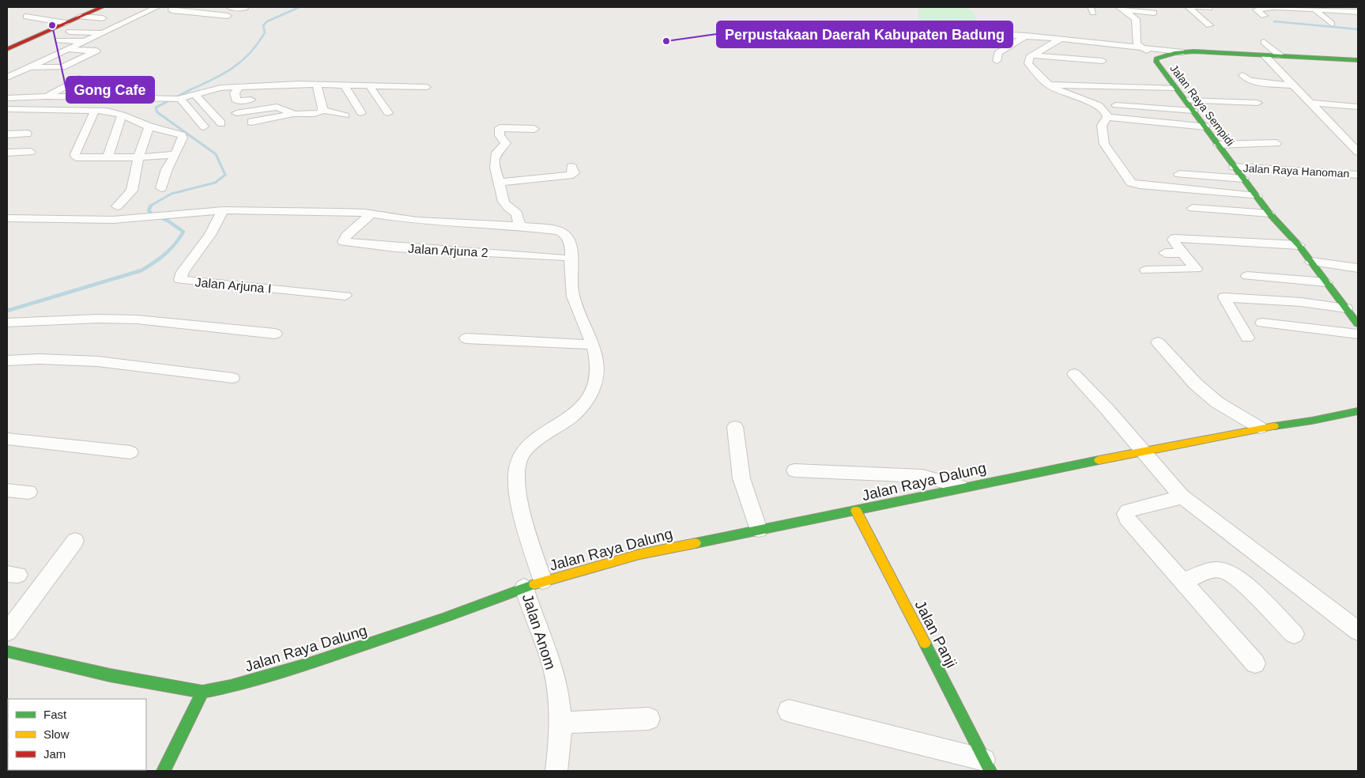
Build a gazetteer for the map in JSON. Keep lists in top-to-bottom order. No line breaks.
{"streets":{"main road":["Jalan Raya Sempidi","Jalan Raya Dalung","Jalan Panji"],"street":["Jalan Raya Hanoman","Jalan Arjuna 2","Jalan Arjuna I","Jalan Anom"]},"crossings":[["Jalan Raya Sempidi","Jalan Raya Hanoman"],["Jalan Raya Dalung","Jalan Anom"],["Jalan Raya Dalung","Jalan Panji"]],"places":["Gong Cafe","Perpustakaan Daerah Kabupaten Badung"],"legend":["Fast","Slow","Jam"]}
